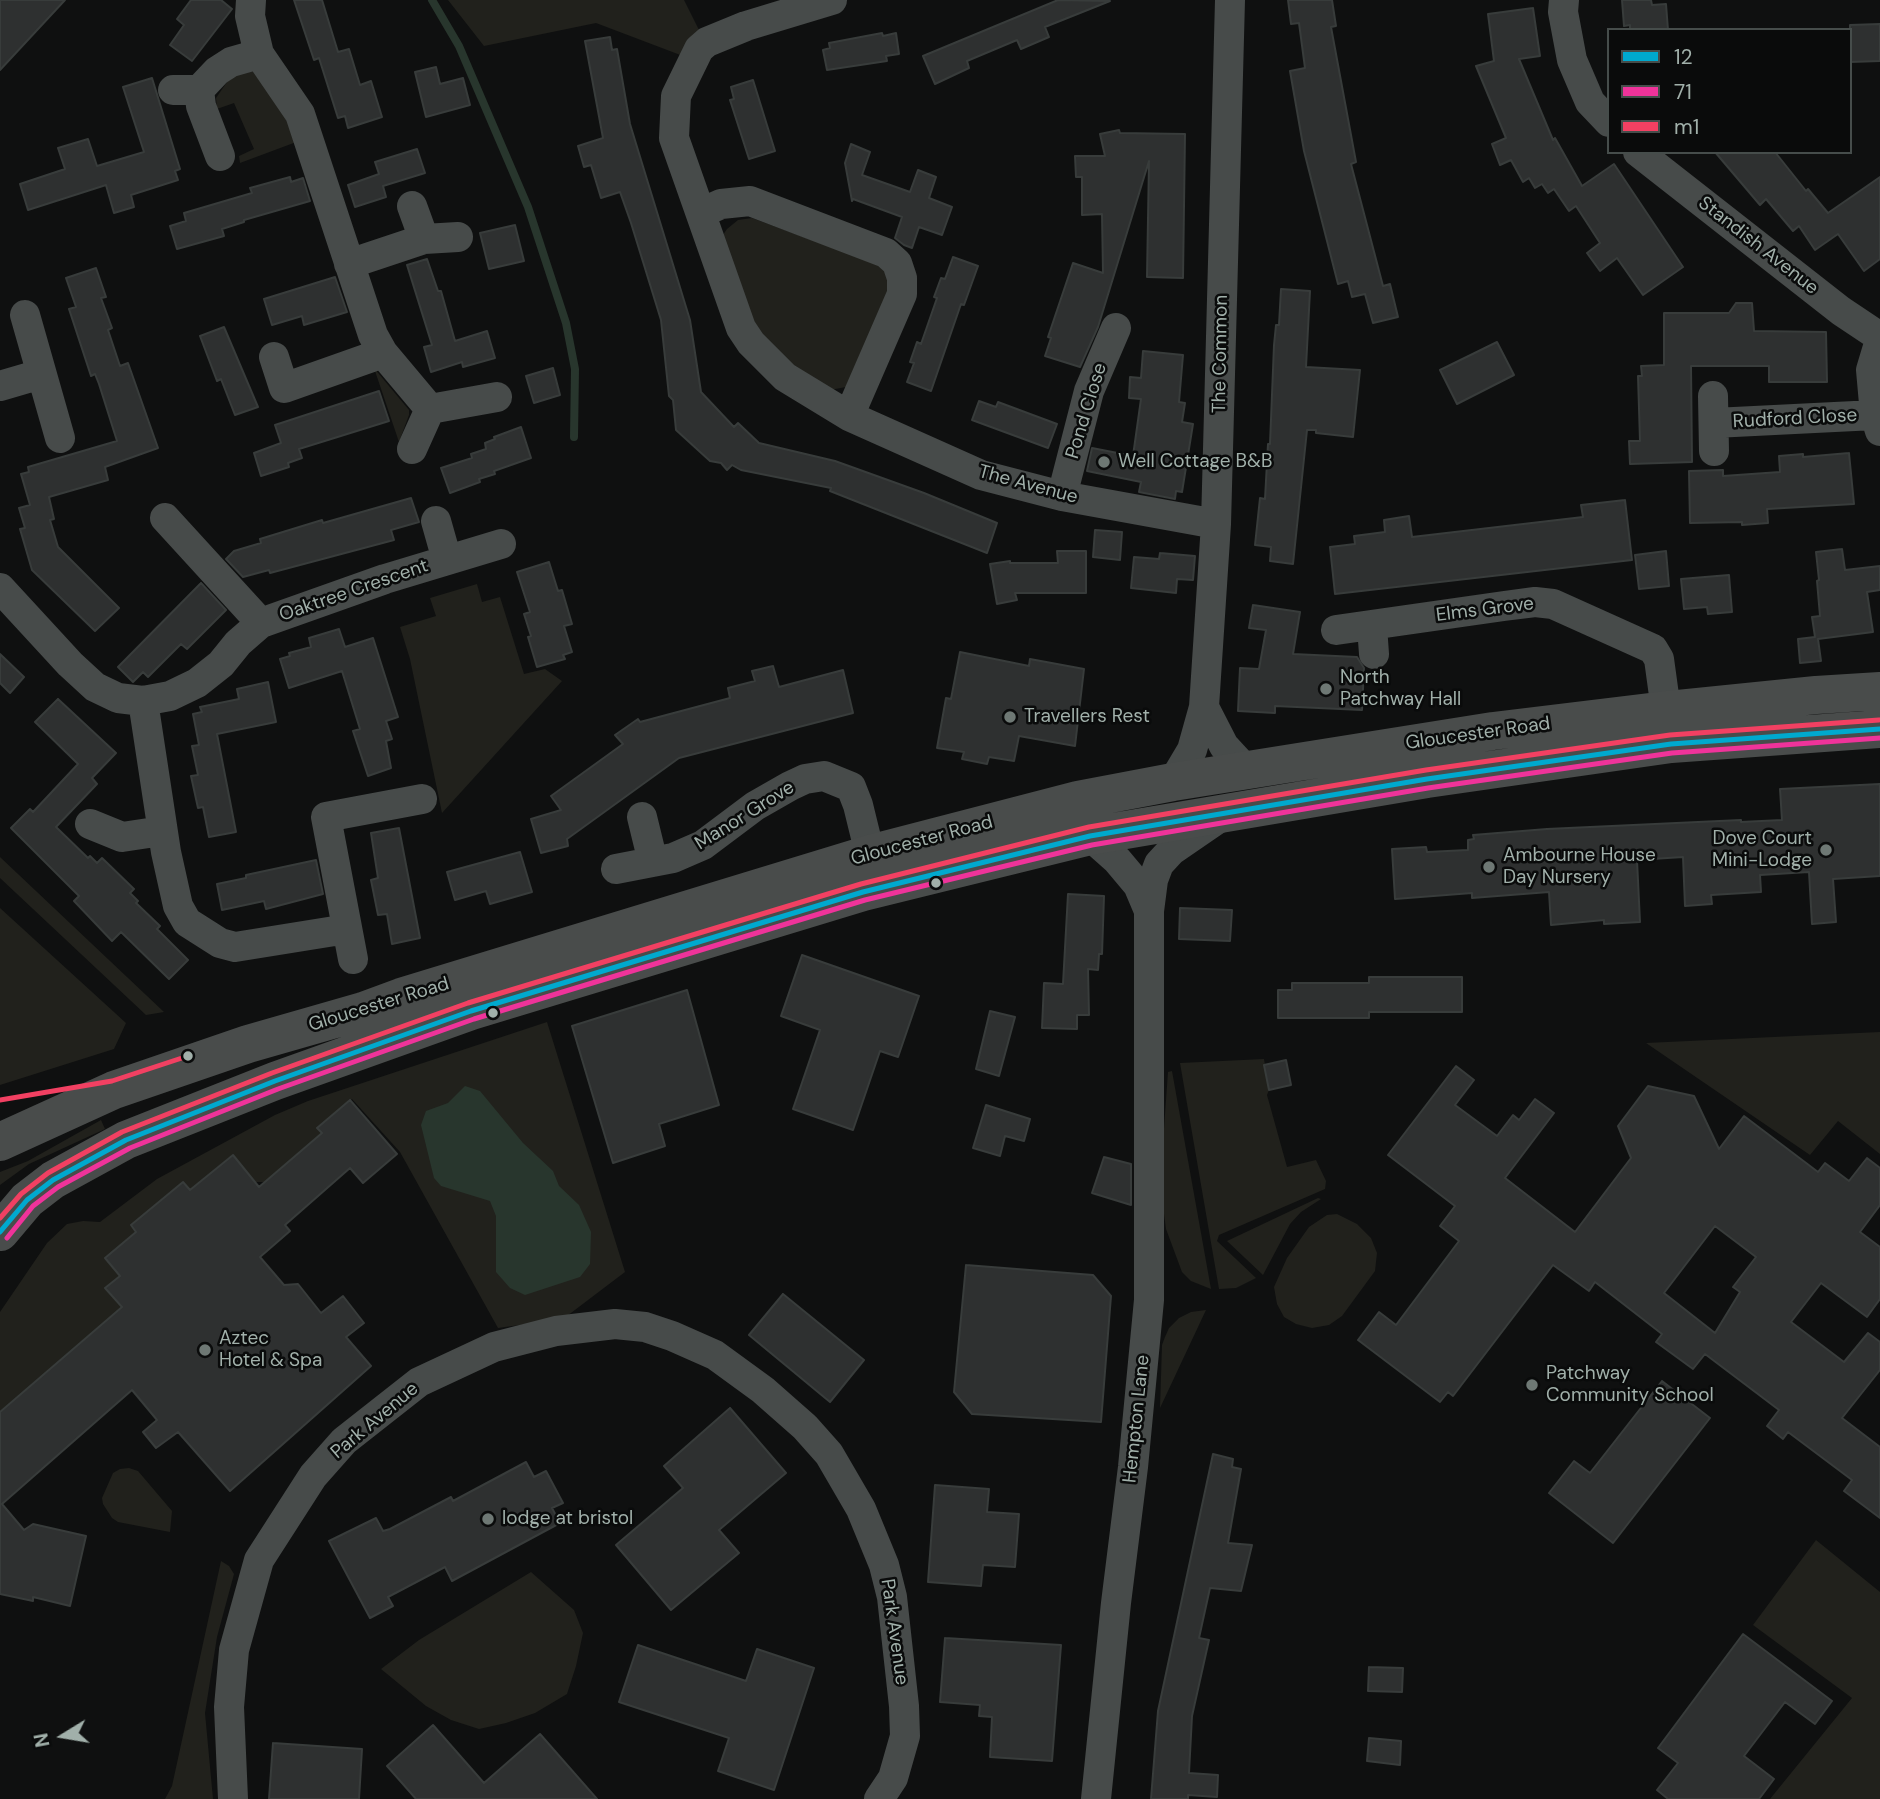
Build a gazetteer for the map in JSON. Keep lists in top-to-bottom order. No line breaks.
{"streets":{"main road":["Gloucester Road"],"street":["Standish Avenue","The Common","Pond Close","Rudford Close","The Avenue","Oaktree Crescent","Elms Grove","Manor Grove","Hempton Lane","Park Avenue"]},"crossings":[["The Common","The Avenue"],["The Common","Gloucester Road"],["Pond Close","The Avenue"],["Elms Grove","Gloucester Road"],["Gloucester Road","Manor Grove"],["Gloucester Road","Hempton Lane"]],"places":["Well Cottage B&B","North Patchway Hall","Travellers Rest","Dove Court Mini-Lodge","Ambourne House Day Nursery","Aztec Hotel & Spa","Patchway Community School","lodge at bristol"],"lines":["transit line m1","transit line 12","transit line 71"],"legend":["12","71","m1"],"north":"left"}
